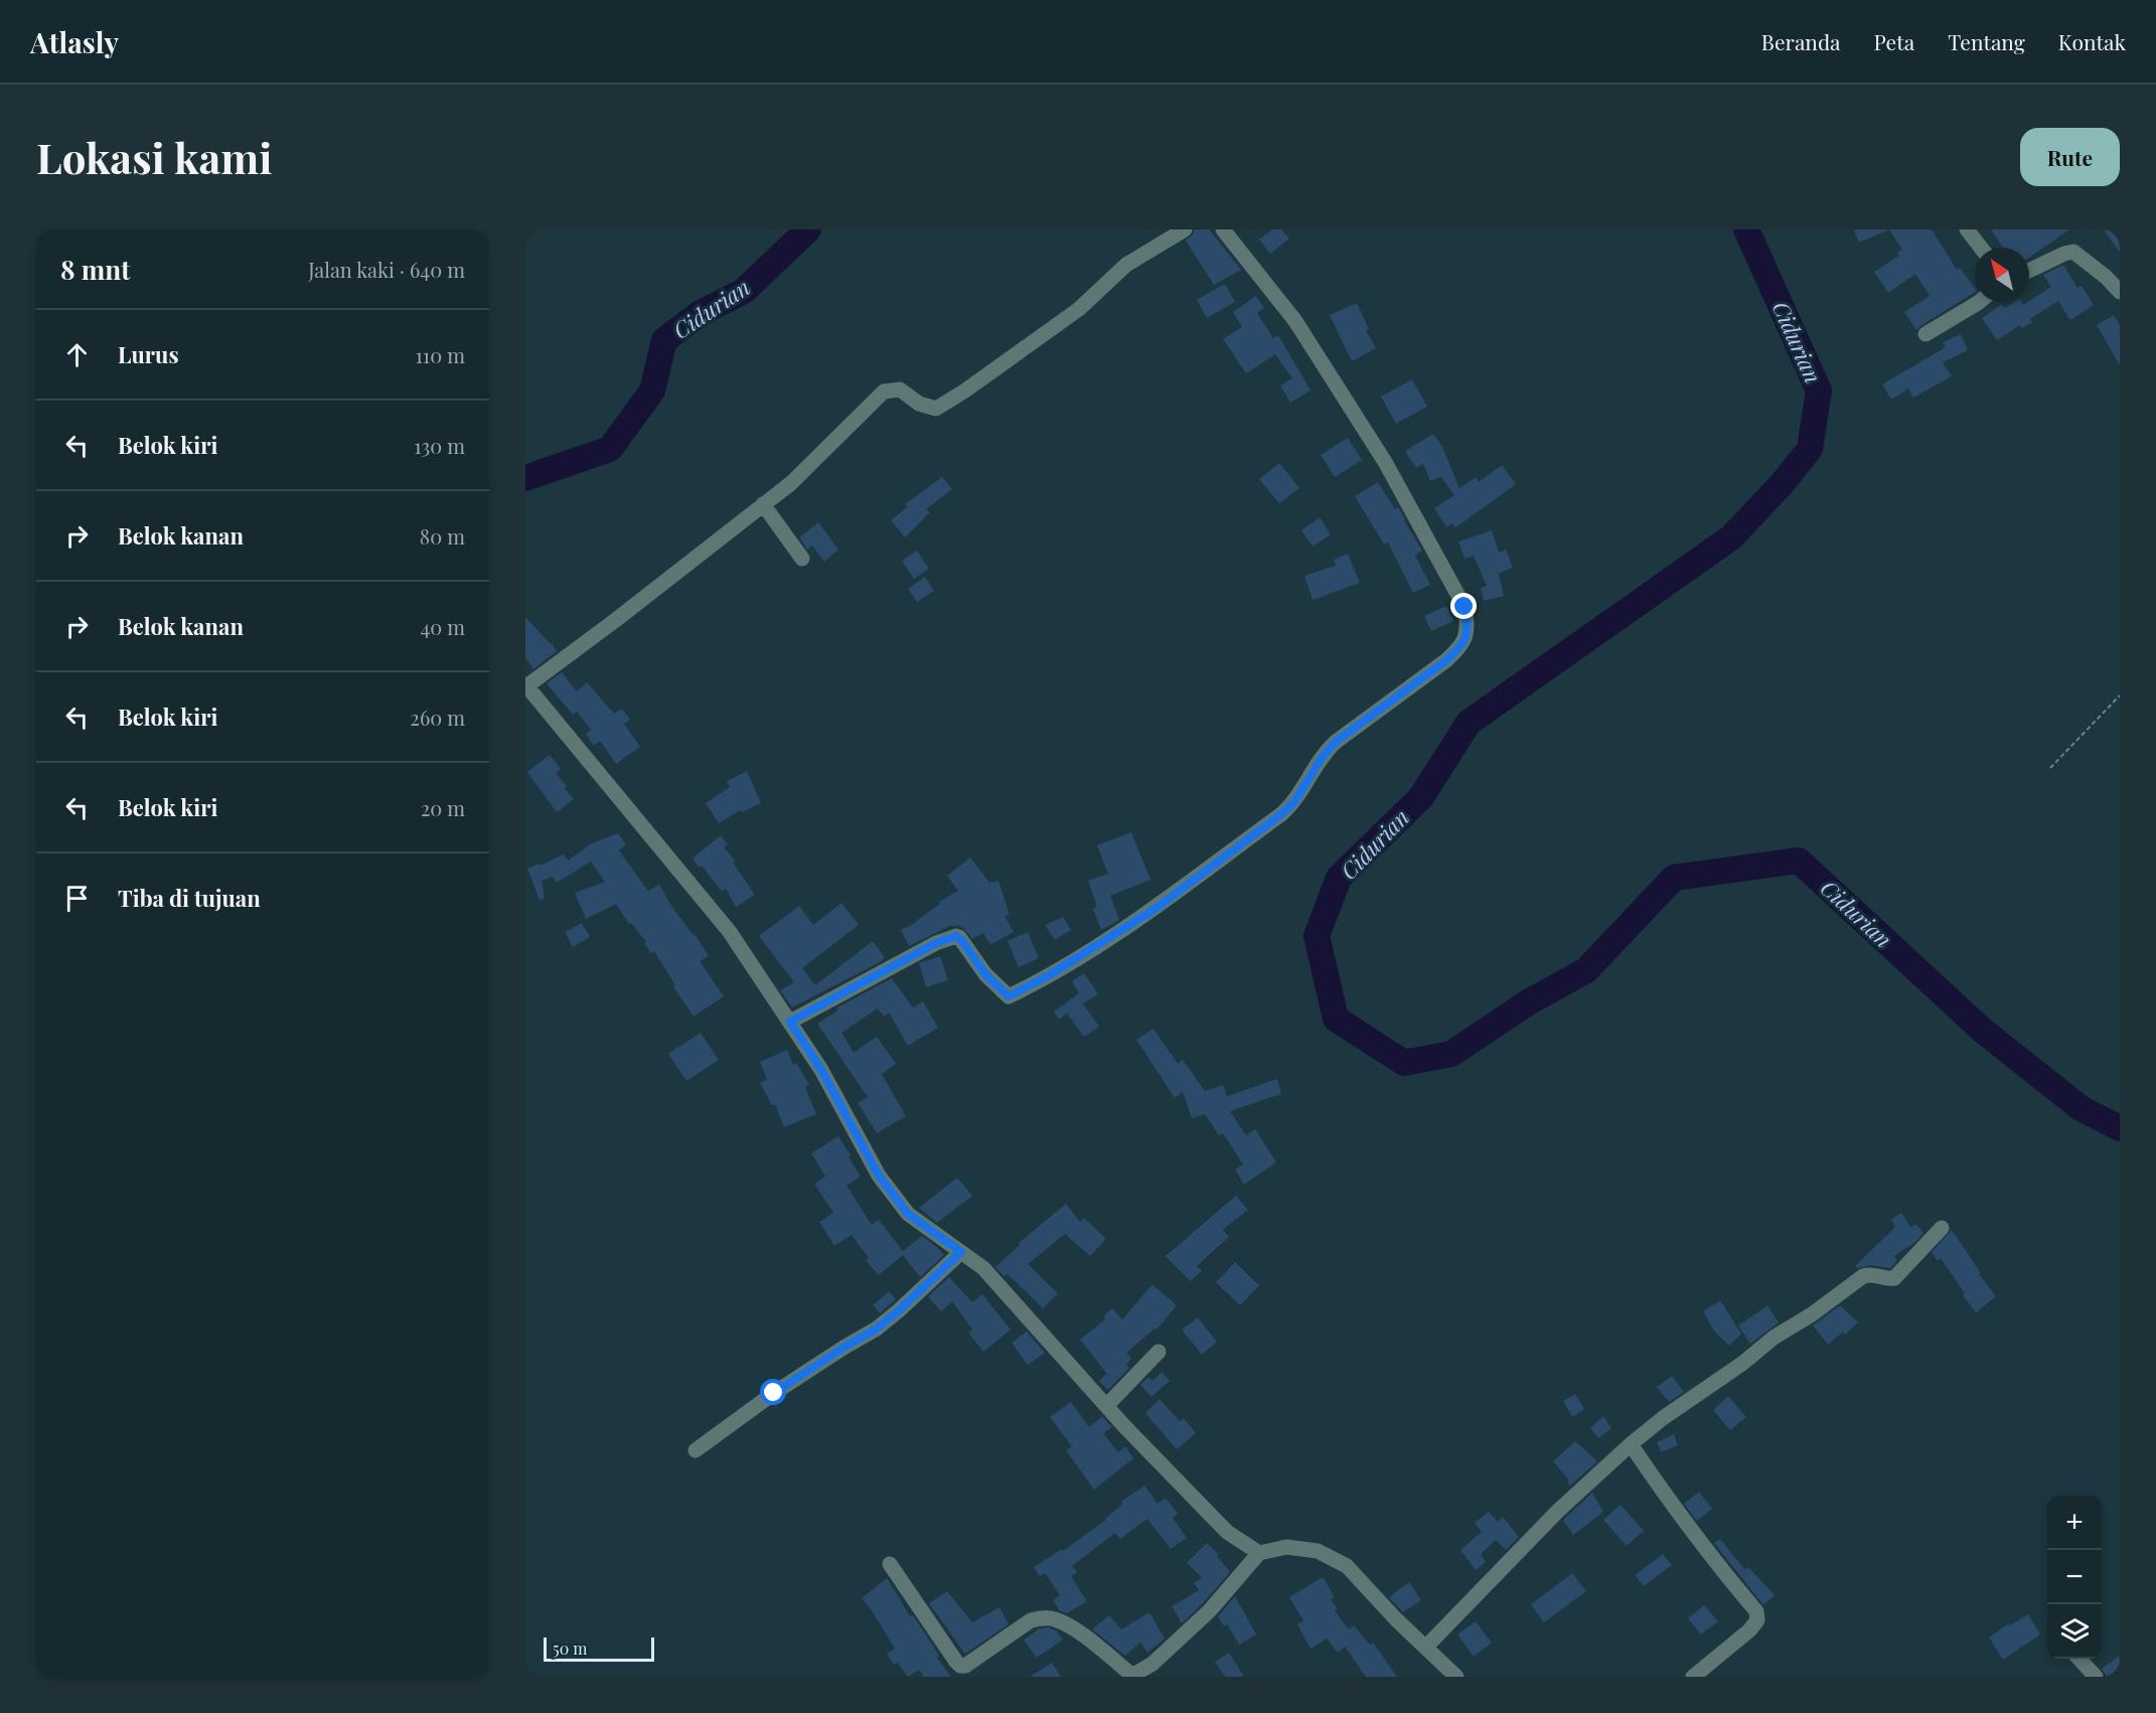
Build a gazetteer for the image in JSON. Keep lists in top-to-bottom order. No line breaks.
{"water":["Cidurian"],"scale_bar":"50 m","north":"top left","page":{"header":"Atlasly","nav":["Beranda","Peta","Tentang","Kontak"],"buttons":"Rute","title":"Lokasi kami","heading":["8 mnt","Jalan kaki · 640 m"],"list":[["Lurus","110 m"],["Belok kiri","130 m"],["Belok kanan","80 m"],["Belok kanan","40 m"],["Belok kiri","260 m"],["Belok kiri","20 m"],"Tiba di tujuan"],"map_buttons":["+","−"],"scale":"50 m"}}
